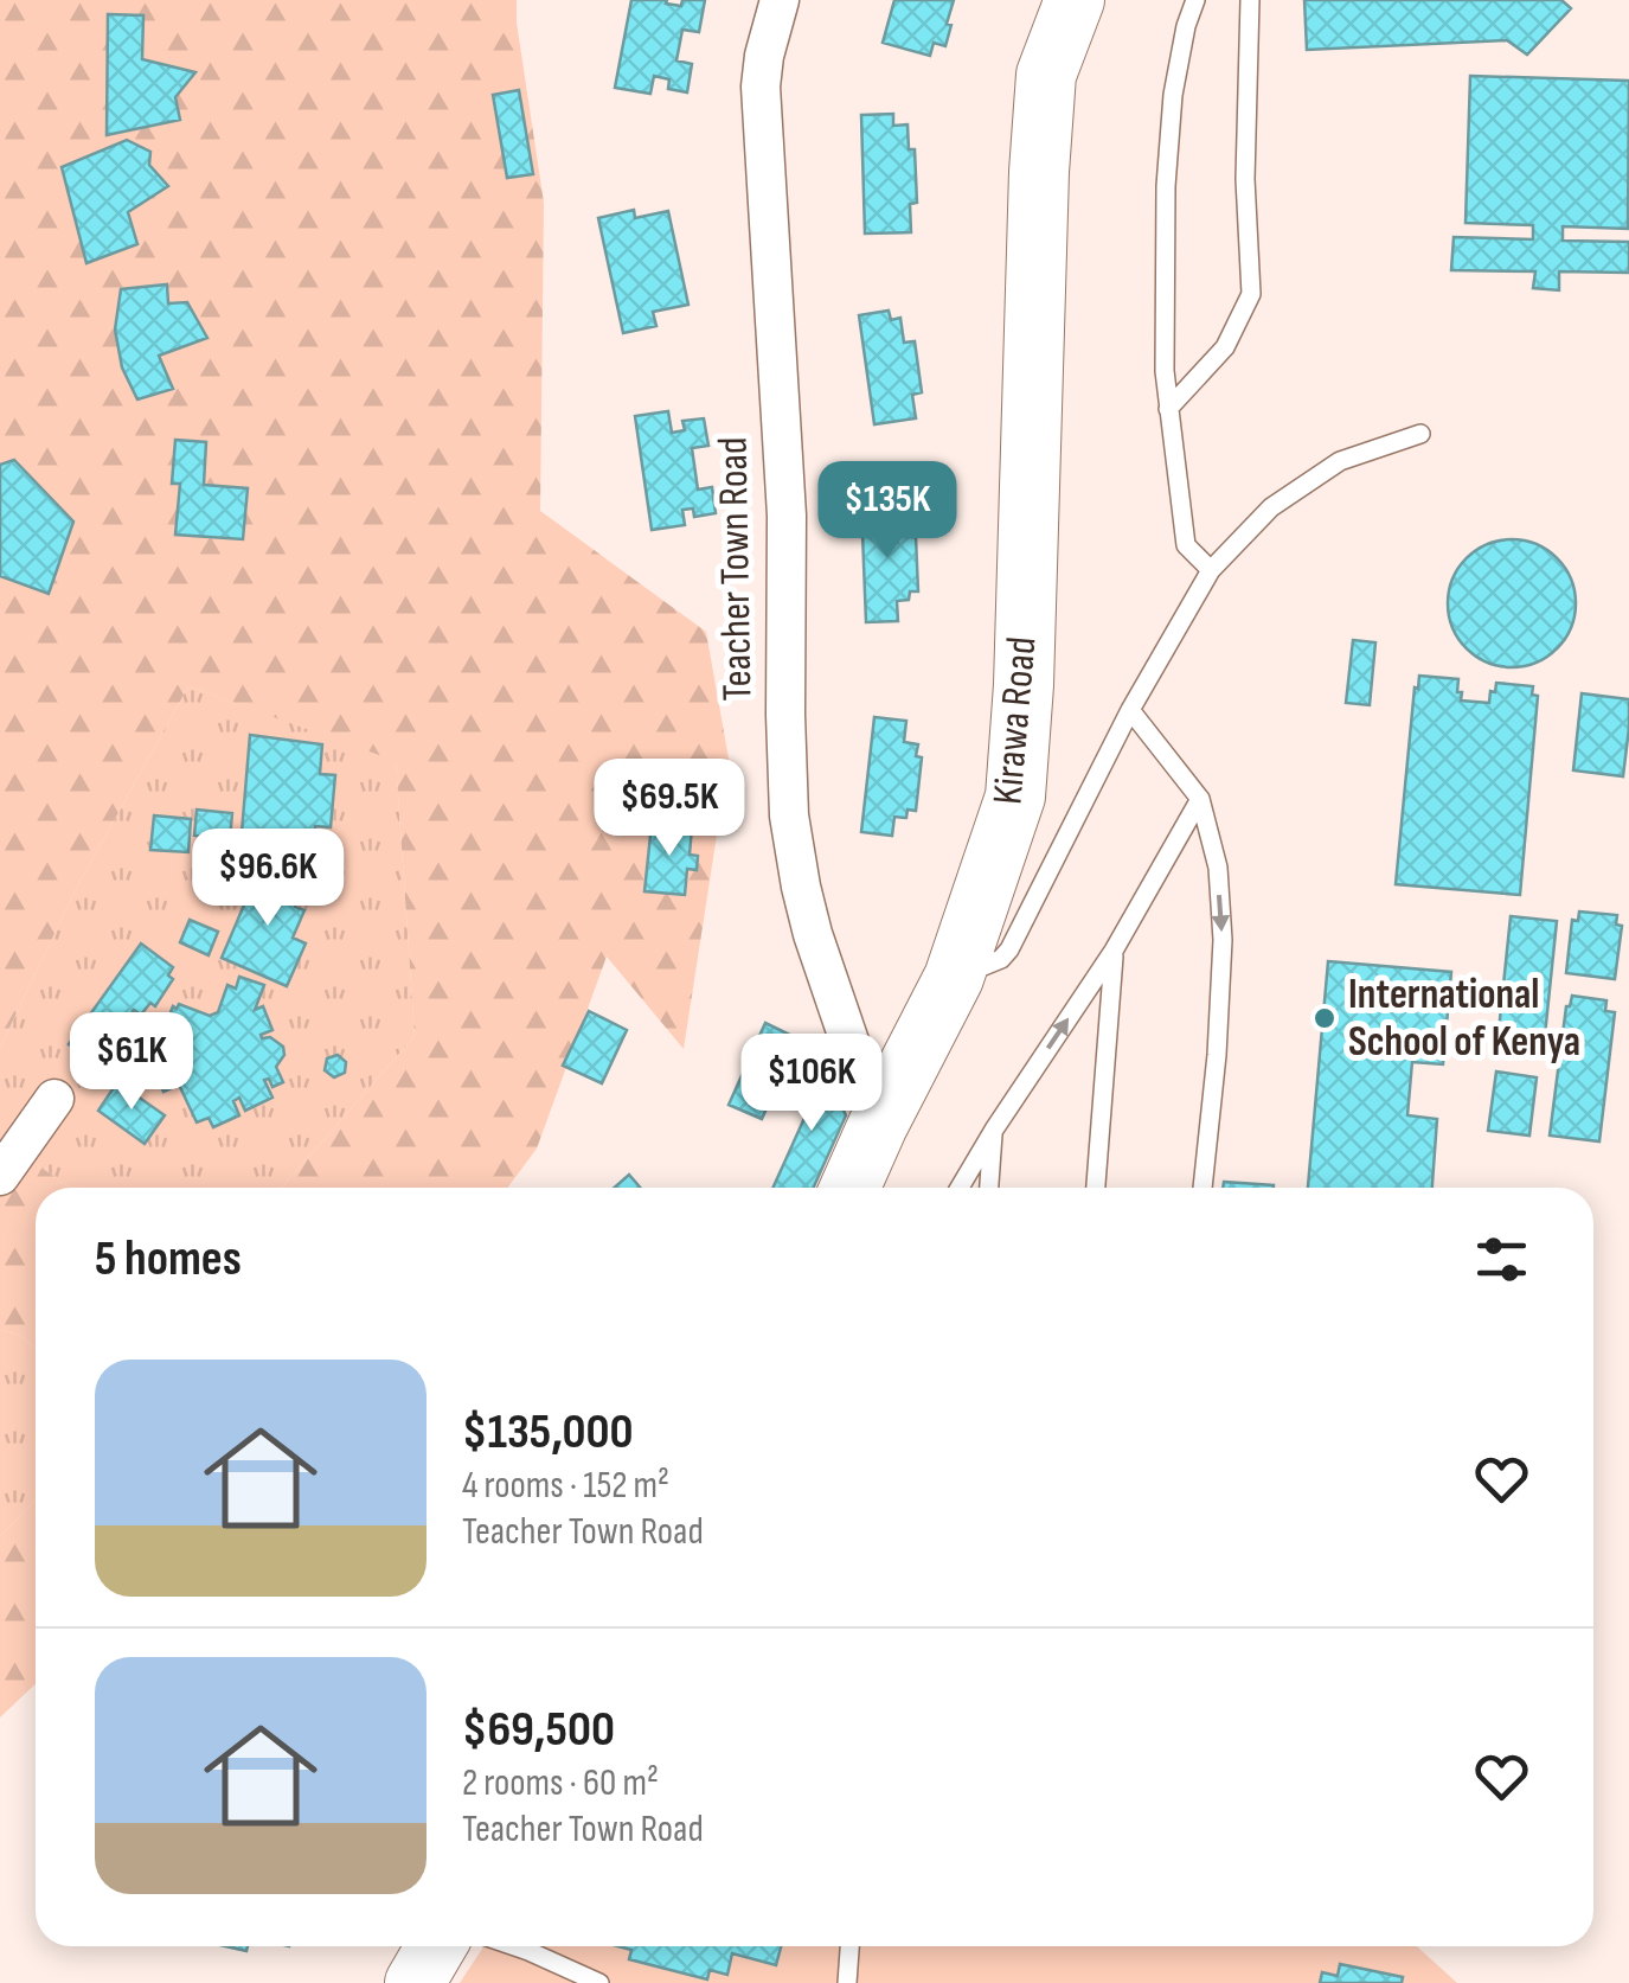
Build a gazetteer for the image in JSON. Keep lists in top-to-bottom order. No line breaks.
{"streets":{"main road":["Kirawa Road"],"street":["Teacher Town Road"]},"crossings":[["Teacher Town Road","Kirawa Road"]],"places":["International School of Kenya"],"page":{"price":["$135K","$69.5K","$96.6K","$61K","$106K"],"heading":"5 homes","list":[{"name":"$135,000","note":"4 rooms · 152 m² · Teacher Town Road"},{"name":"$69,500","note":"2 rooms · 60 m² · Teacher Town Road"}]}}
